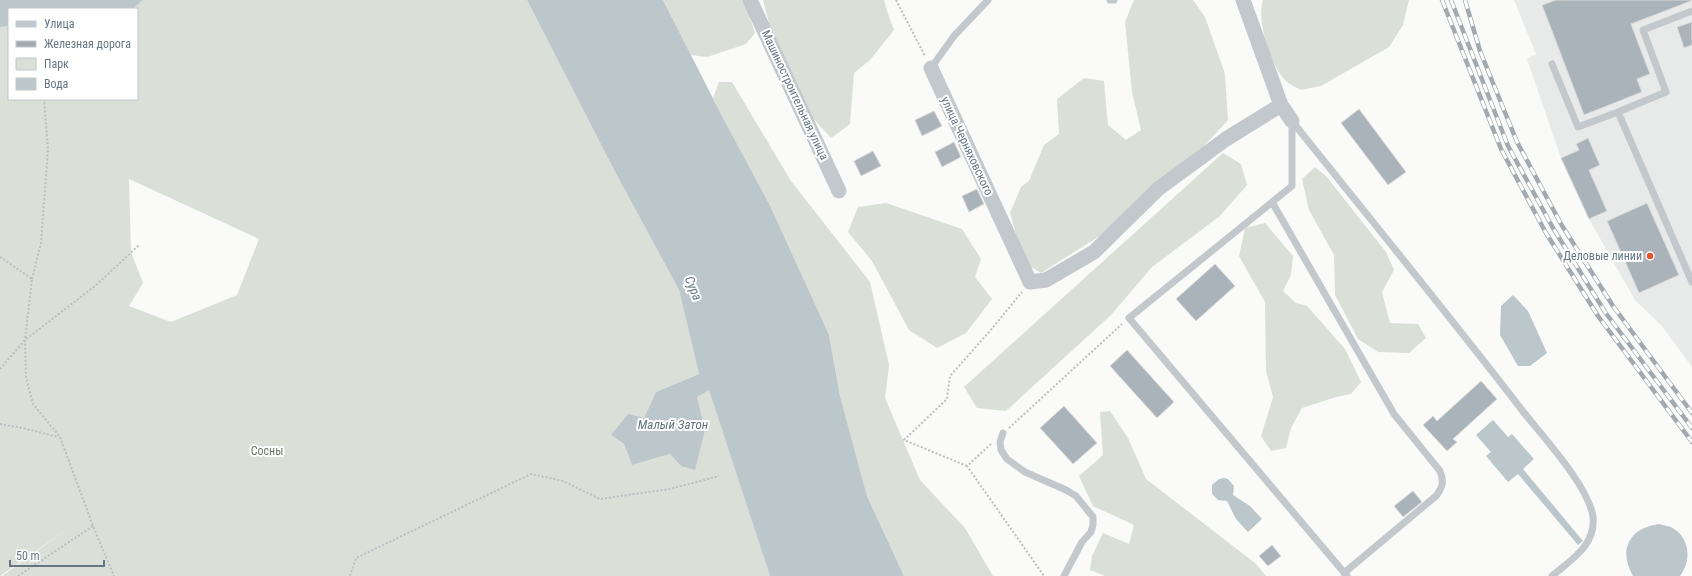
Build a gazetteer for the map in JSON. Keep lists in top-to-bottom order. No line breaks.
{"streets":{"street":["Машиностроительная улица","улица Черняховского"]},"water":["Сура","Малый Затон"],"parks":["Сосны"],"places":["Деловые линии"],"legend":["Улица","Железная дорога","Парк","Вода"],"scale_bar":"50 m"}
